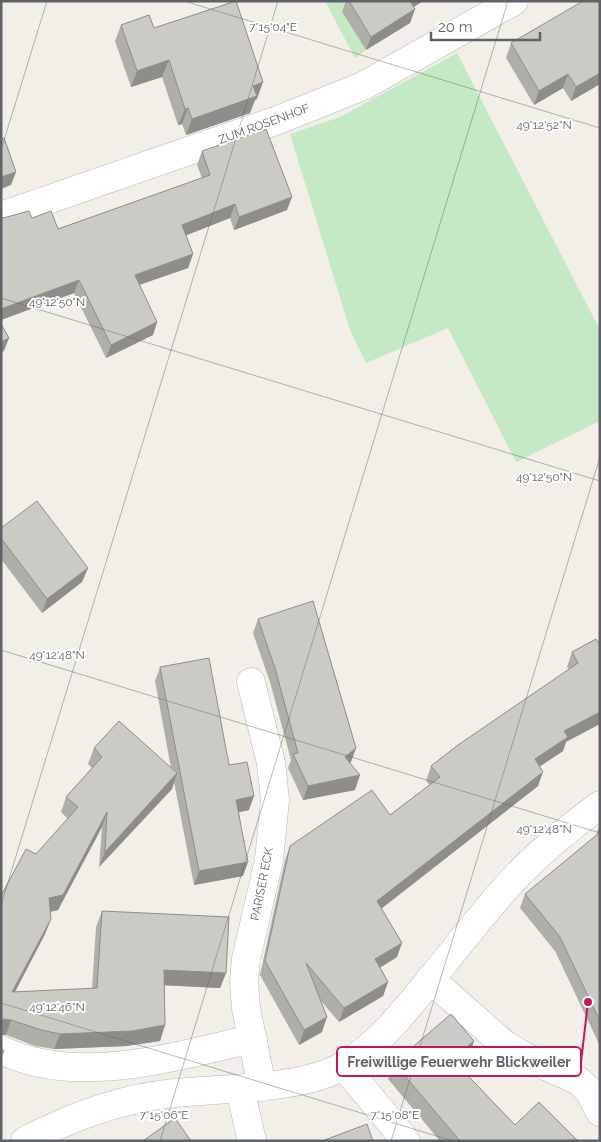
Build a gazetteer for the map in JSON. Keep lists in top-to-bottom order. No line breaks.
{"streets":{"street":["ZUM ROSENHOF","PARISER ECK"]},"places":["Freiwillige Feuerwehr Blickweiler"],"scale_bar":"20 m","coordinates":["7°15'04\"E","49°12'52\"N","49°12'50\"N","49°12'48\"N","49°12'46\"N","7°15'06\"E","7°15'08\"E"]}
